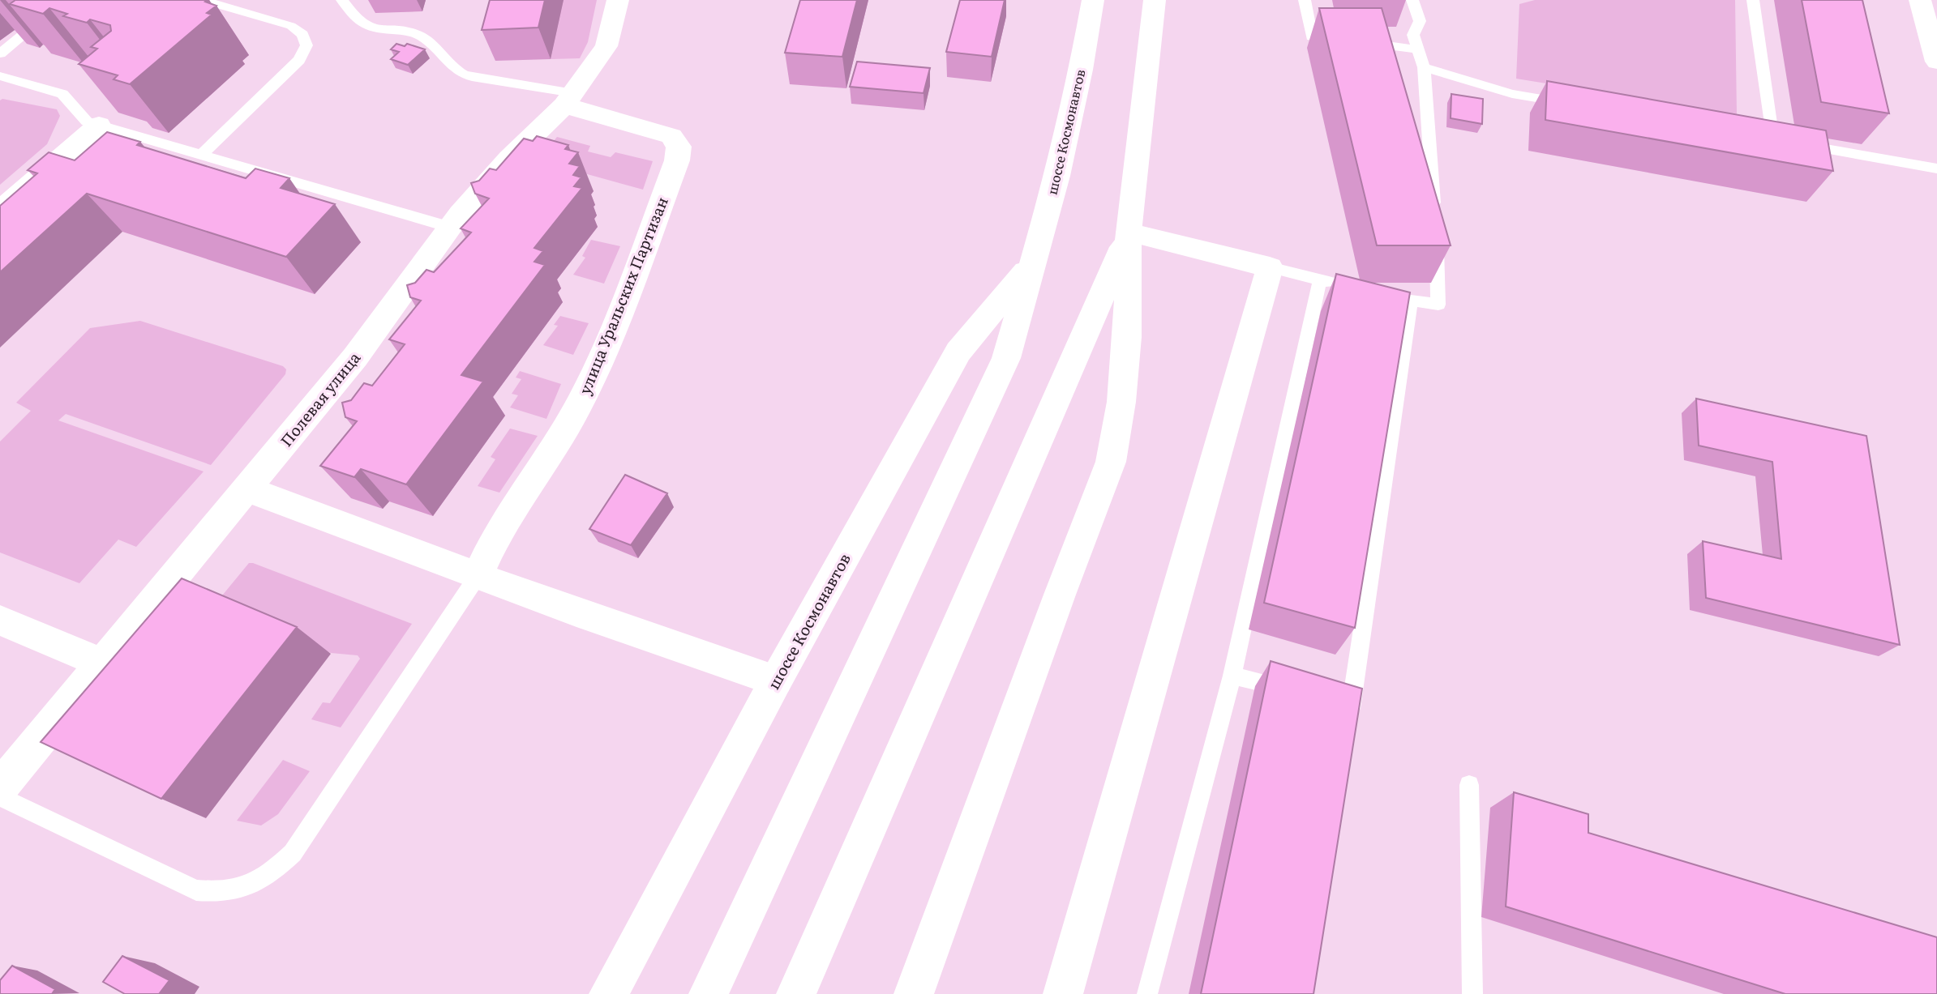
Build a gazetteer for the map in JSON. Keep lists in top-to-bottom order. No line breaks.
{"streets":{"main road":["шоссе Космонавтов","улица Уральских Партизан","Полевая улица"]},"crossings":[["улица Уральских Партизан","Полевая улица"]]}
